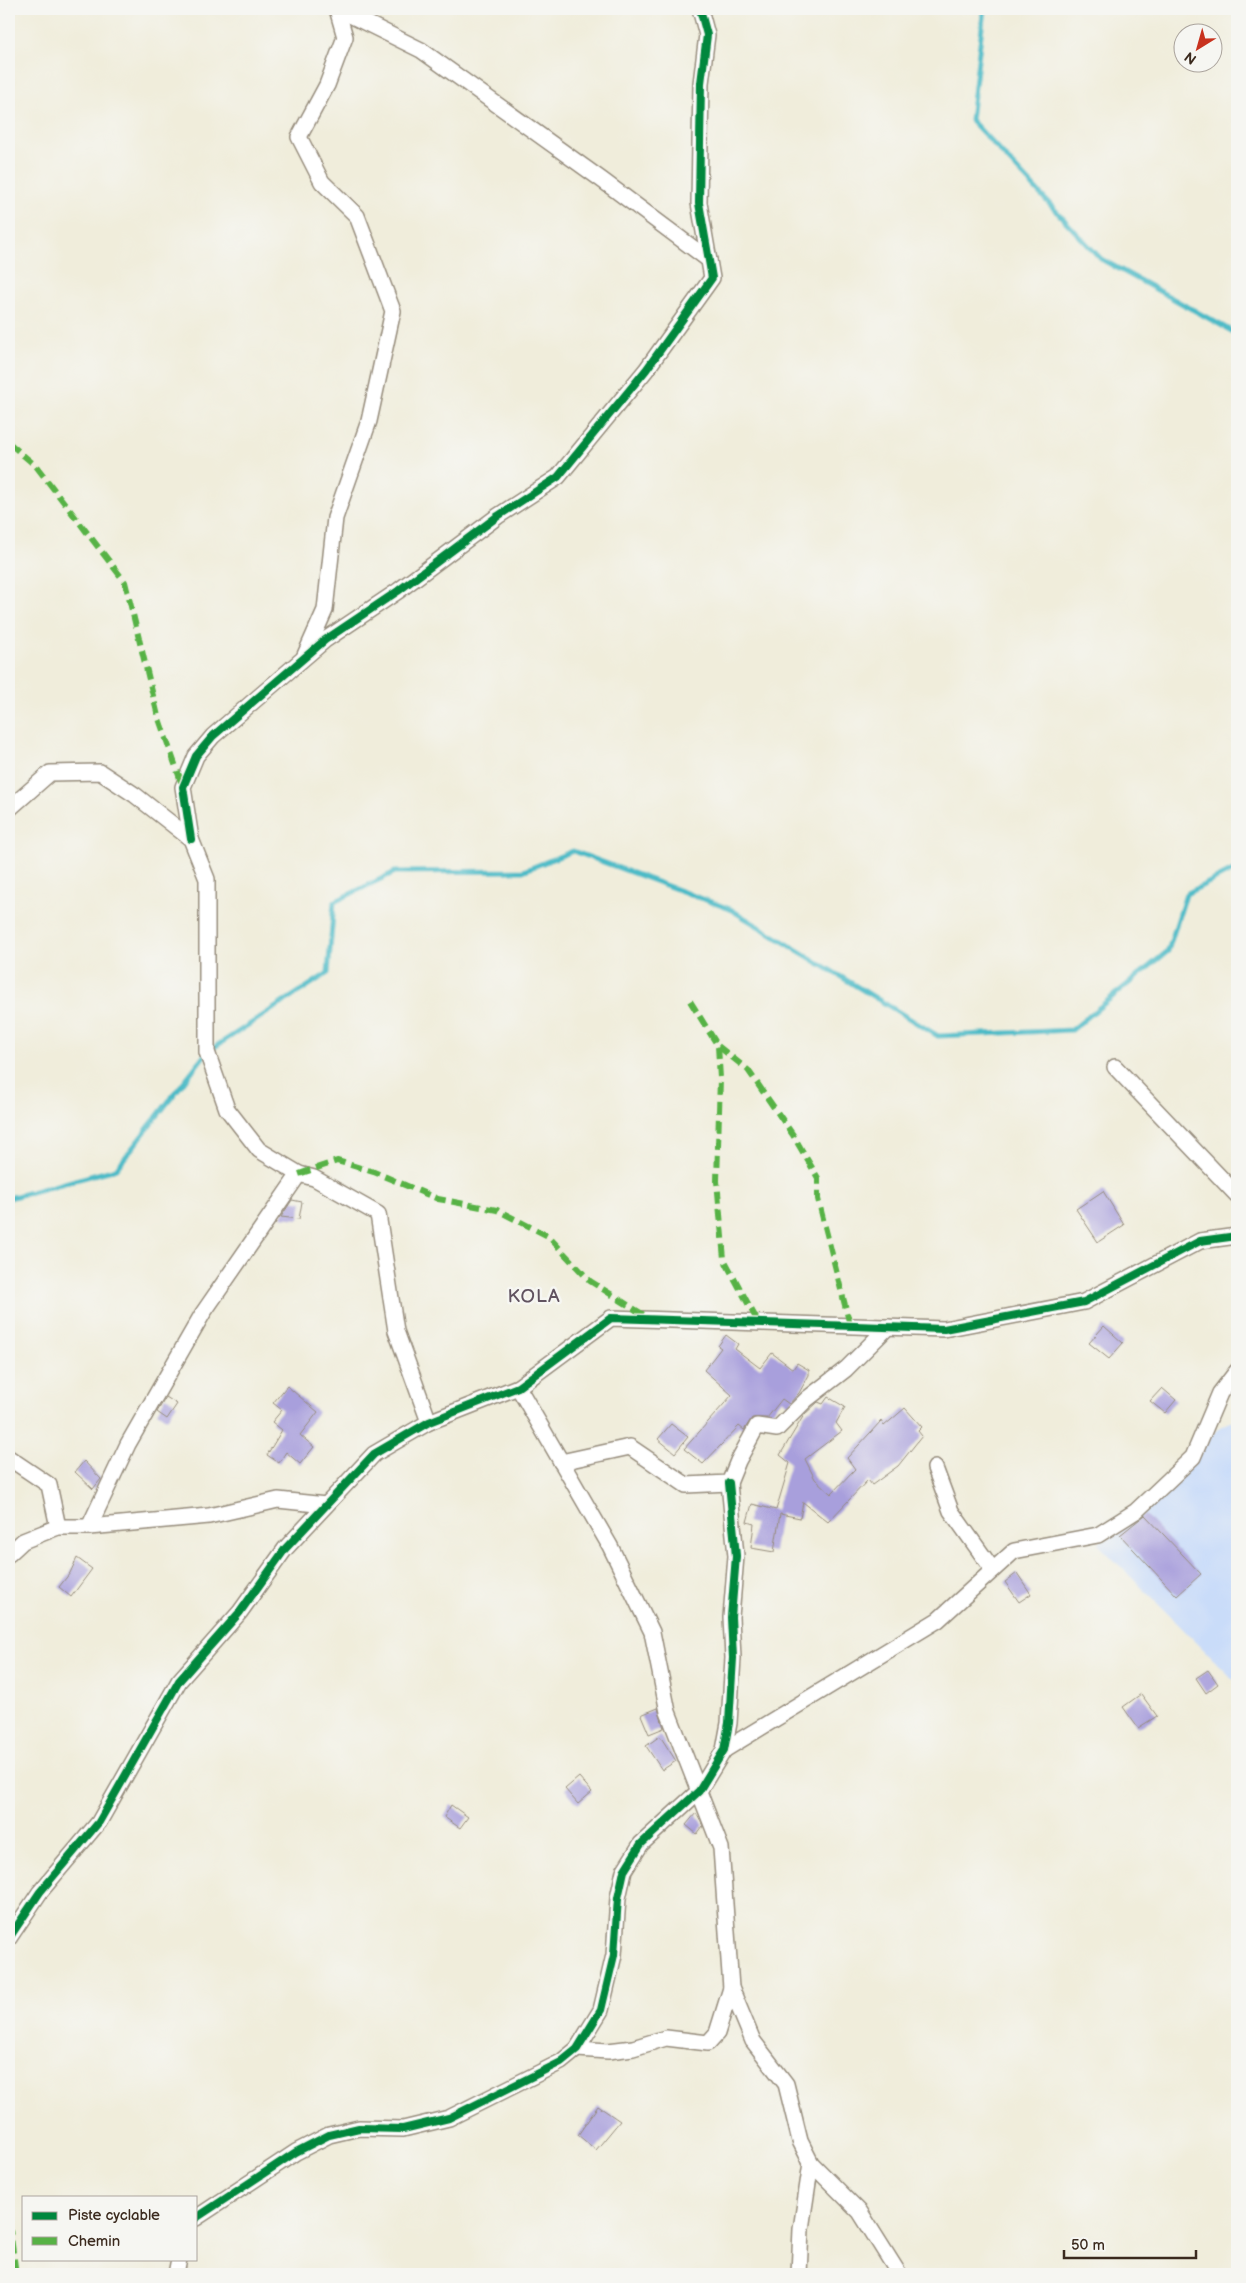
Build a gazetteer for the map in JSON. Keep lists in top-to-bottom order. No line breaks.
{"districts":["KOLA"],"legend":["Piste cyclable","Chemin"],"scale_bar":"50 m","north":"bottom left"}
